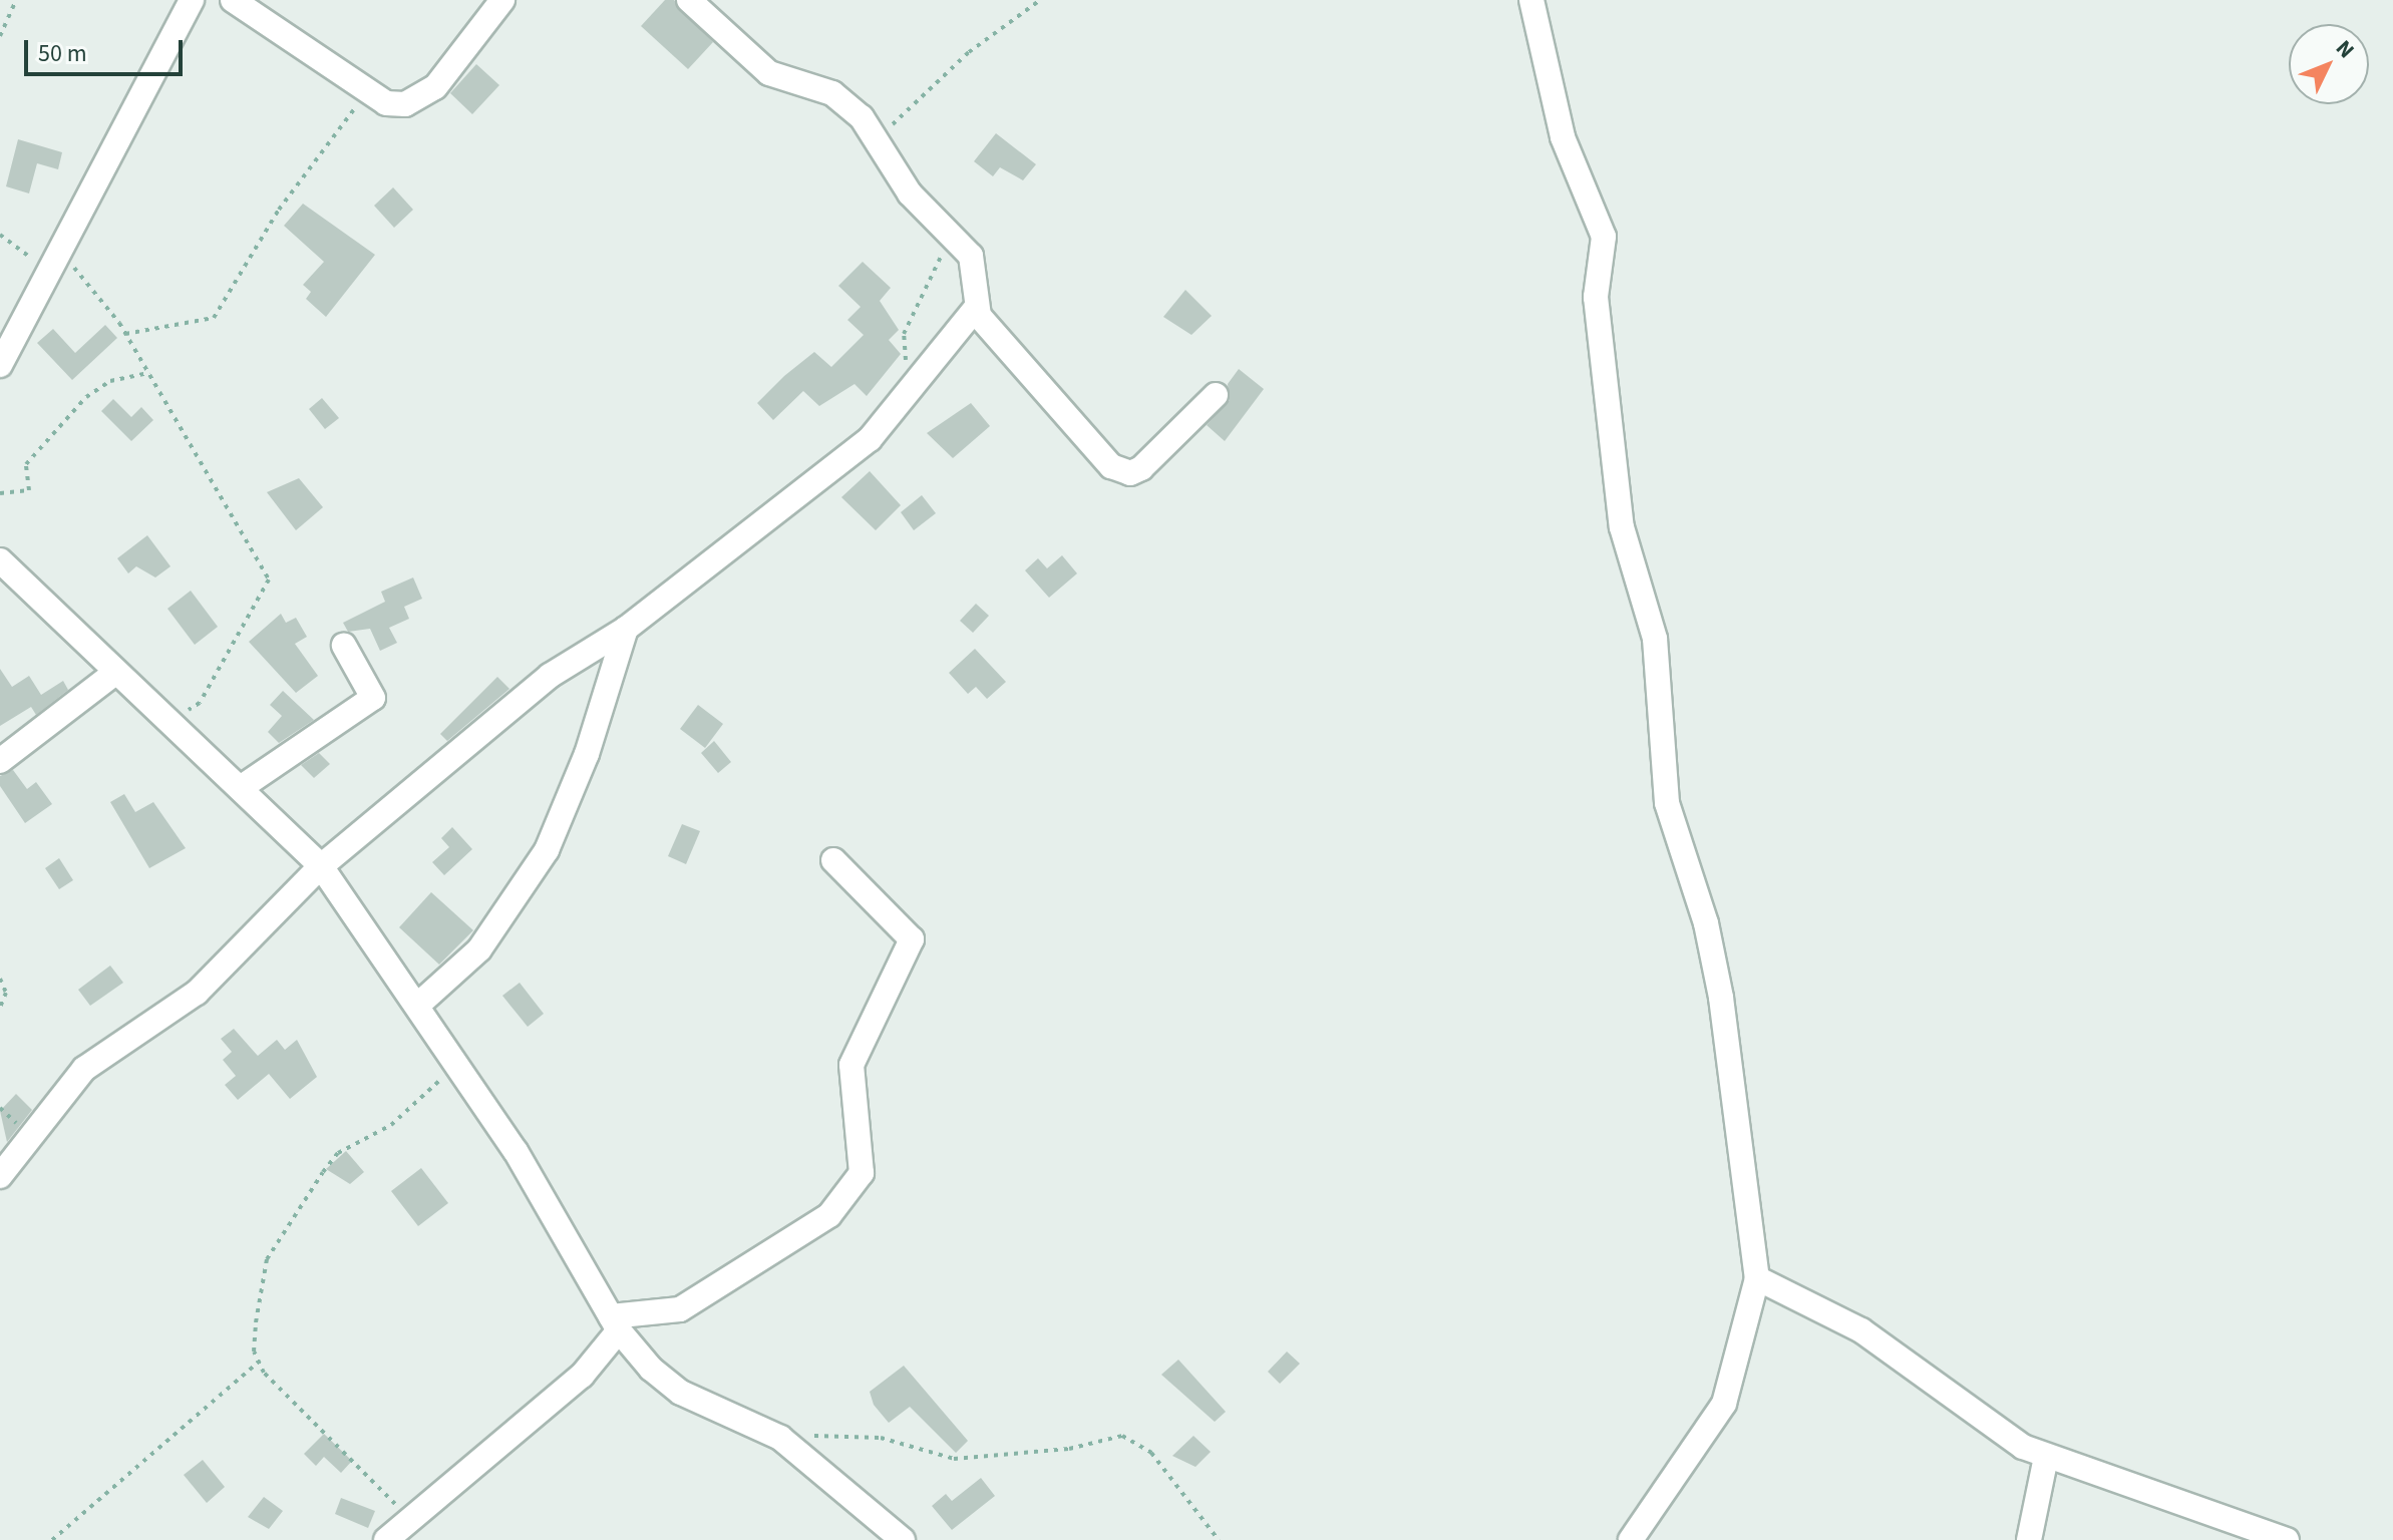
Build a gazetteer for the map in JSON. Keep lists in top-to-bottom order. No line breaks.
{"scale_bar":"50 m","north":"top right"}
